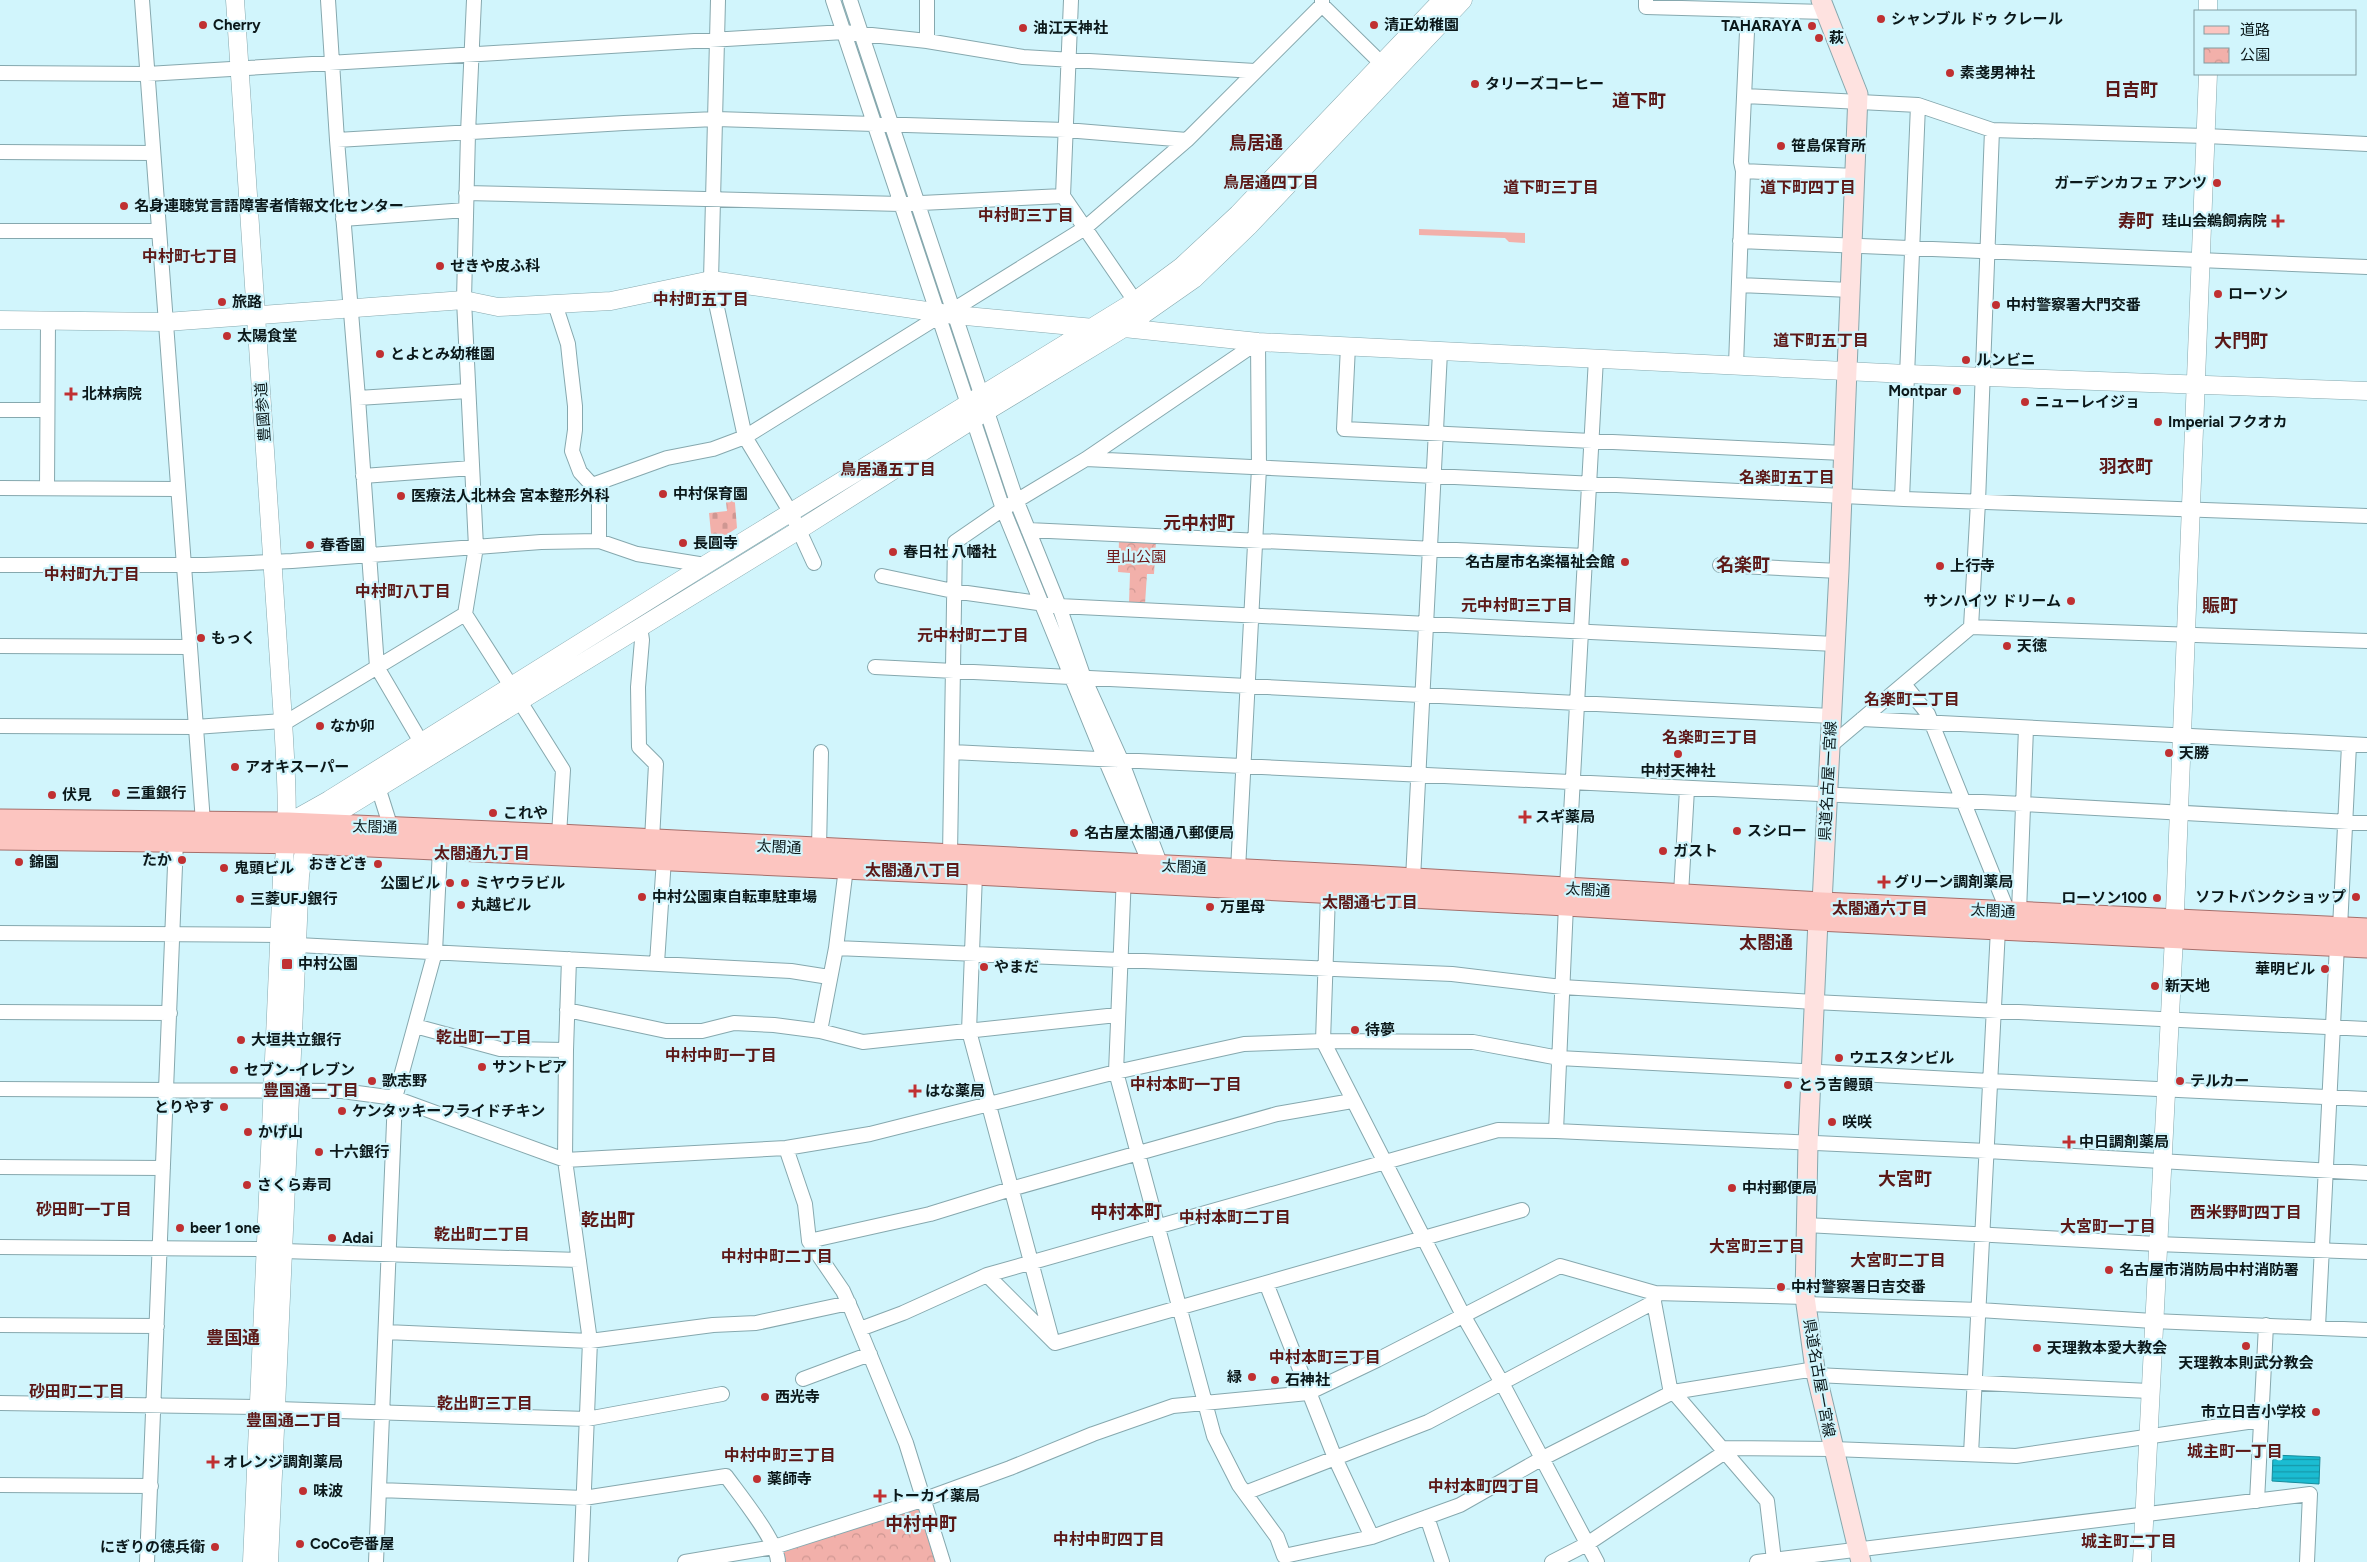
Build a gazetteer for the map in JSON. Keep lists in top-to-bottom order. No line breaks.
{"streets":{"main road":["県道名古屋一宮線","太閤通"],"street":["豊國参道"]},"crossings":[["豊國参道","太閤通"],["県道名古屋一宮線","太閤通"]],"districts":["日吉町","道下町","鳥居通","鳥居通四丁目","道下町三丁目","道下町四丁目","中村町三丁目","寿町","中村町七丁目","中村町五丁目","道下町五丁目","大門町","羽衣町","鳥居通五丁目","名楽町五丁目","元中村町","名楽町","中村町九丁目","中村町八丁目","元中村町三丁目","賑町","元中村町二丁目","名楽町二丁目","名楽町三丁目","太閤通九丁目","太閤通八丁目","太閤通七丁目","太閤通六丁目","太閤通","乾出町一丁目","中村中町一丁目","中村本町一丁目","豊国通一丁目","大宮町","砂田町一丁目","中村本町","西米野町四丁目","中村本町二丁目","乾出町","大宮町一丁目","乾出町二丁目","大宮町三丁目","中村中町二丁目","大宮町二丁目","豊国通","中村本町三丁目","砂田町二丁目","乾出町三丁目","豊国通二丁目","城主町一丁目","中村中町三丁目","中村本町四丁目","中村中町","中村中町四丁目","城主町二丁目"],"parks":["里山公園"],"places":{"other":["シャンブル ドゥ クレール","Cherry","清正幼稚園","TAHARAYA","油江天神社","萩","素戔男神社","タリーズコーヒー","笹島保育所","ガーデンカフェ アンツ","名身連聴覚言語障害者情報文化センター","せきや皮ふ科","ローソン","旅路","中村警察署大門交番","太陽食堂","とよとみ幼稚園","ルンビニ","Montpar","ニューレイジョ","Imperial フクオカ","中村保育園","医療法人北林会 宮本整形外科","長圓寺","春香園","春日社 八幡社","名古屋市名楽福祉会館","上行寺","サンハイツ ドリーム","もっく","天徳","なか卯","天勝","中村天神社","アオキスーパー","三重銀行","伏見","これや","スシロー","名古屋太閤通八郵便局","ガスト","たか","錦園","おきどき","鬼頭ビル","公園ビル","ミヤウラビル","中村公園東自転車駐車場","ソフトバンクショップ","ローソン100","三菱UFJ銀行","丸越ビル","万里母","やまだ","華明ビル","新天地","待夢","大垣共立銀行","ウエスタンビル","サントピア","セブン-イレブン","歌志野","テルカー","とう吉饅頭","とりやす","ケンタッキーフライドチキン","咲咲","かげ山","十六銀行","さくら寿司","中村郵便局","beer 1 one","Adai","名古屋市消防局中村消防署","中村警察署日吉交番","天理教本則武分教会","天理教本愛大教会","緑","石神社","西光寺","市立日吉小学校","薬師寺","味波","CoCo壱番屋","にぎりの徳兵衛"],"health":["珪山会鵜飼病院","北林病院","スギ薬局","グリーン調剤薬局","はな薬局","中日調剤薬局","オレンジ調剤薬局","トーカイ薬局"],"transit":["中村公園"]},"legend":["道路","公園"]}
